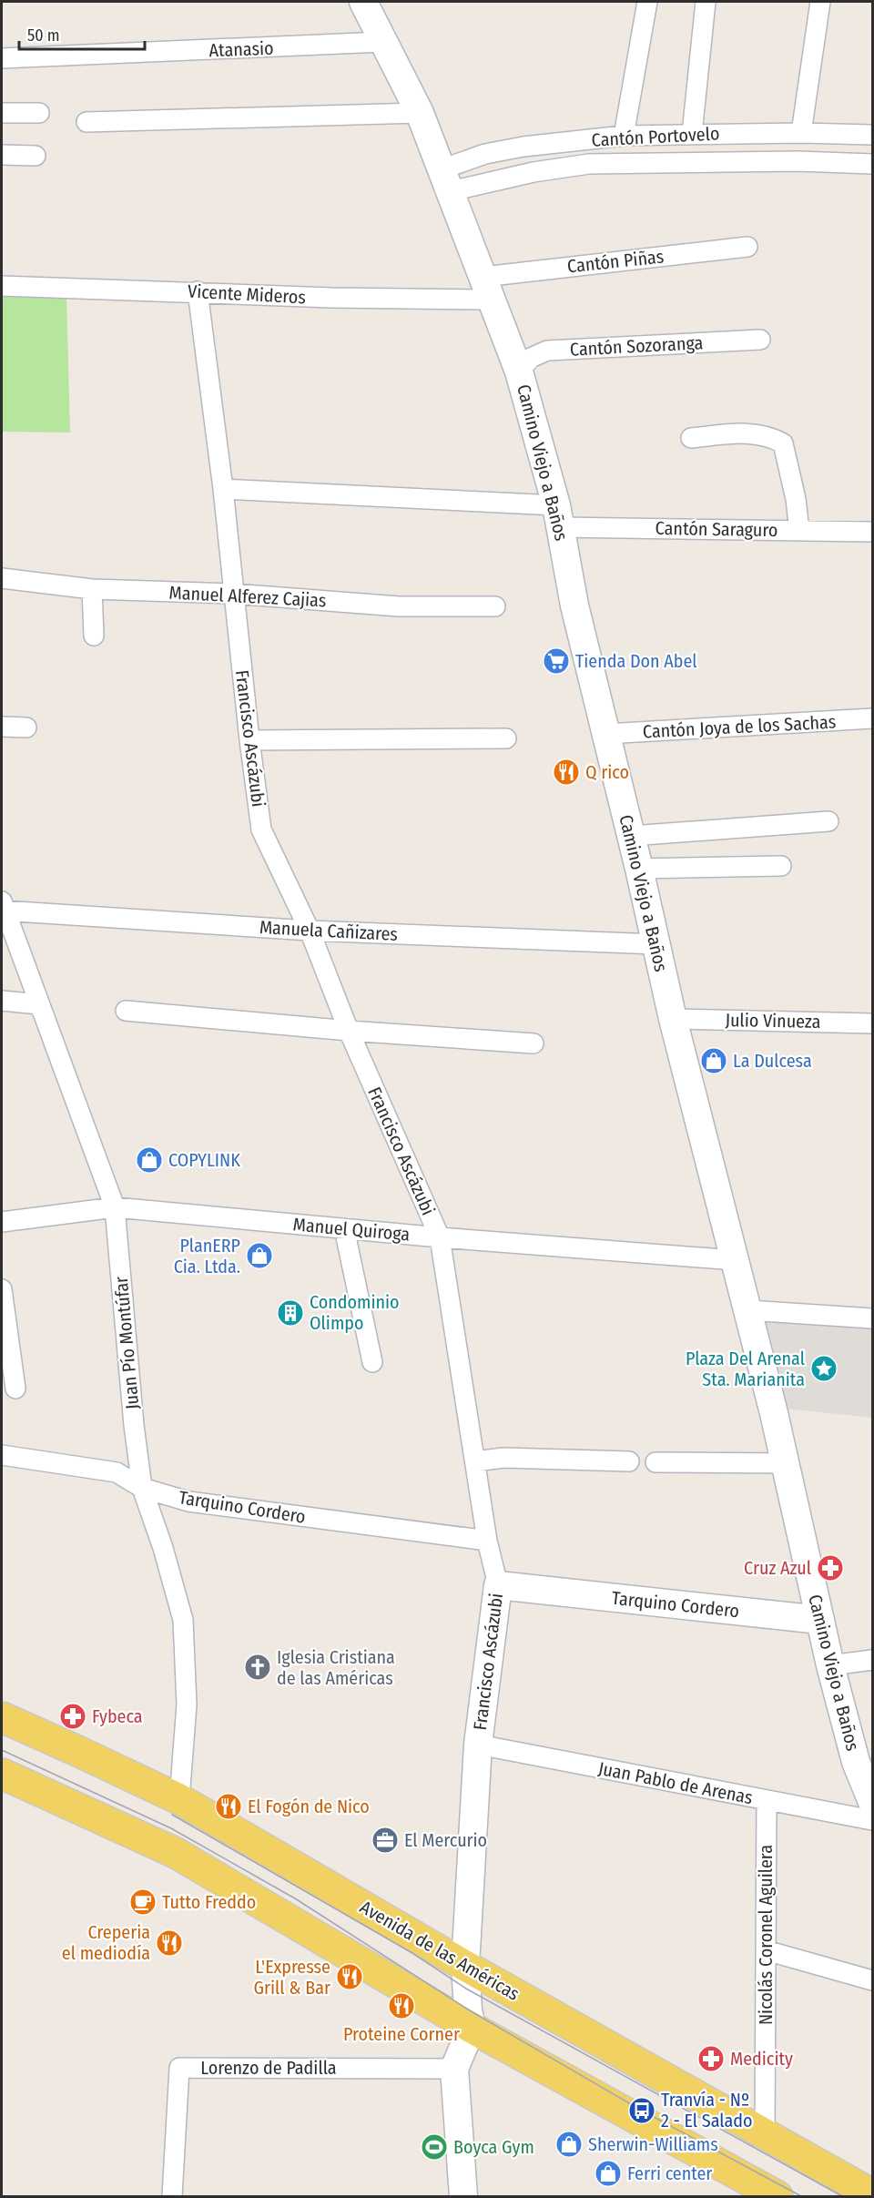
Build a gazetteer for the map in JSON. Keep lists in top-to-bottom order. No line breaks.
{"streets":{"main road":["Avenida de las Américas"],"street":["Atanasio","Cantón Portovelo","Cantón Piñas","Vicente Mideros","Cantón Sozoranga","Camino Viejo a Baños","Cantón Saraguro","Manuel Alferez Cajias","Cantón Joya de los Sachas","Francisco Ascázubi","Manuela Cañizares","Julio Vinueza","Manuel Quiroga","Juan Pío Montúfar","Tarquino Cordero","Juan Pablo de Arenas","Nicolás Coronel Aguilera","Lorenzo de Padilla"]},"crossings":[["Atanasio","Camino Viejo a Baños"],["Cantón Portovelo","Camino Viejo a Baños"],["Cantón Piñas","Vicente Mideros"],["Cantón Piñas","Camino Viejo a Baños"],["Vicente Mideros","Camino Viejo a Baños"],["Vicente Mideros","Francisco Ascázubi"],["Cantón Sozoranga","Camino Viejo a Baños"],["Camino Viejo a Baños","Cantón Saraguro"],["Camino Viejo a Baños","Cantón Joya de los Sachas"],["Camino Viejo a Baños","Manuela Cañizares"],["Camino Viejo a Baños","Julio Vinueza"],["Camino Viejo a Baños","Manuel Quiroga"],["Camino Viejo a Baños","Tarquino Cordero"],["Cantón Saraguro","Francisco Ascázubi"],["Manuel Alferez Cajias","Francisco Ascázubi"],["Francisco Ascázubi","Manuela Cañizares"],["Francisco Ascázubi","Manuel Quiroga"],["Francisco Ascázubi","Tarquino Cordero"],["Francisco Ascázubi","Juan Pablo de Arenas"],["Francisco Ascázubi","Avenida de las Américas"],["Manuela Cañizares","Juan Pío Montúfar"],["Manuel Quiroga","Juan Pío Montúfar"],["Juan Pío Montúfar","Tarquino Cordero"],["Juan Pío Montúfar","Avenida de las Américas"],["Juan Pablo de Arenas","Nicolás Coronel Aguilera"],["Nicolás Coronel Aguilera","Avenida de las Américas"]],"places":{"supermarket":["Tienda Don Abel"],"restaurant":["Q rico","El Fogón de Nico","Creperia el mediodía","L'Expresse Grill & Bar","Proteine Corner"],"shop":["La Dulcesa","COPYLINK","PlanERP Cia. Ltda.","Sherwin-Williams","Ferri center"],"building":["Condominio Olimpo"],"place":["Plaza Del Arenal Sta. Marianita"],"pharmacy":["Cruz Azul","Fybeca","Medicity"],"church":["Iglesia Cristiana de las Américas"],"office":["El Mercurio"],"cafe":["Tutto Freddo"],"bus stop":["Tranvía - Nº 2 - El Salado"],"sports":["Boyca Gym"]},"scale_bar":"50 m"}
